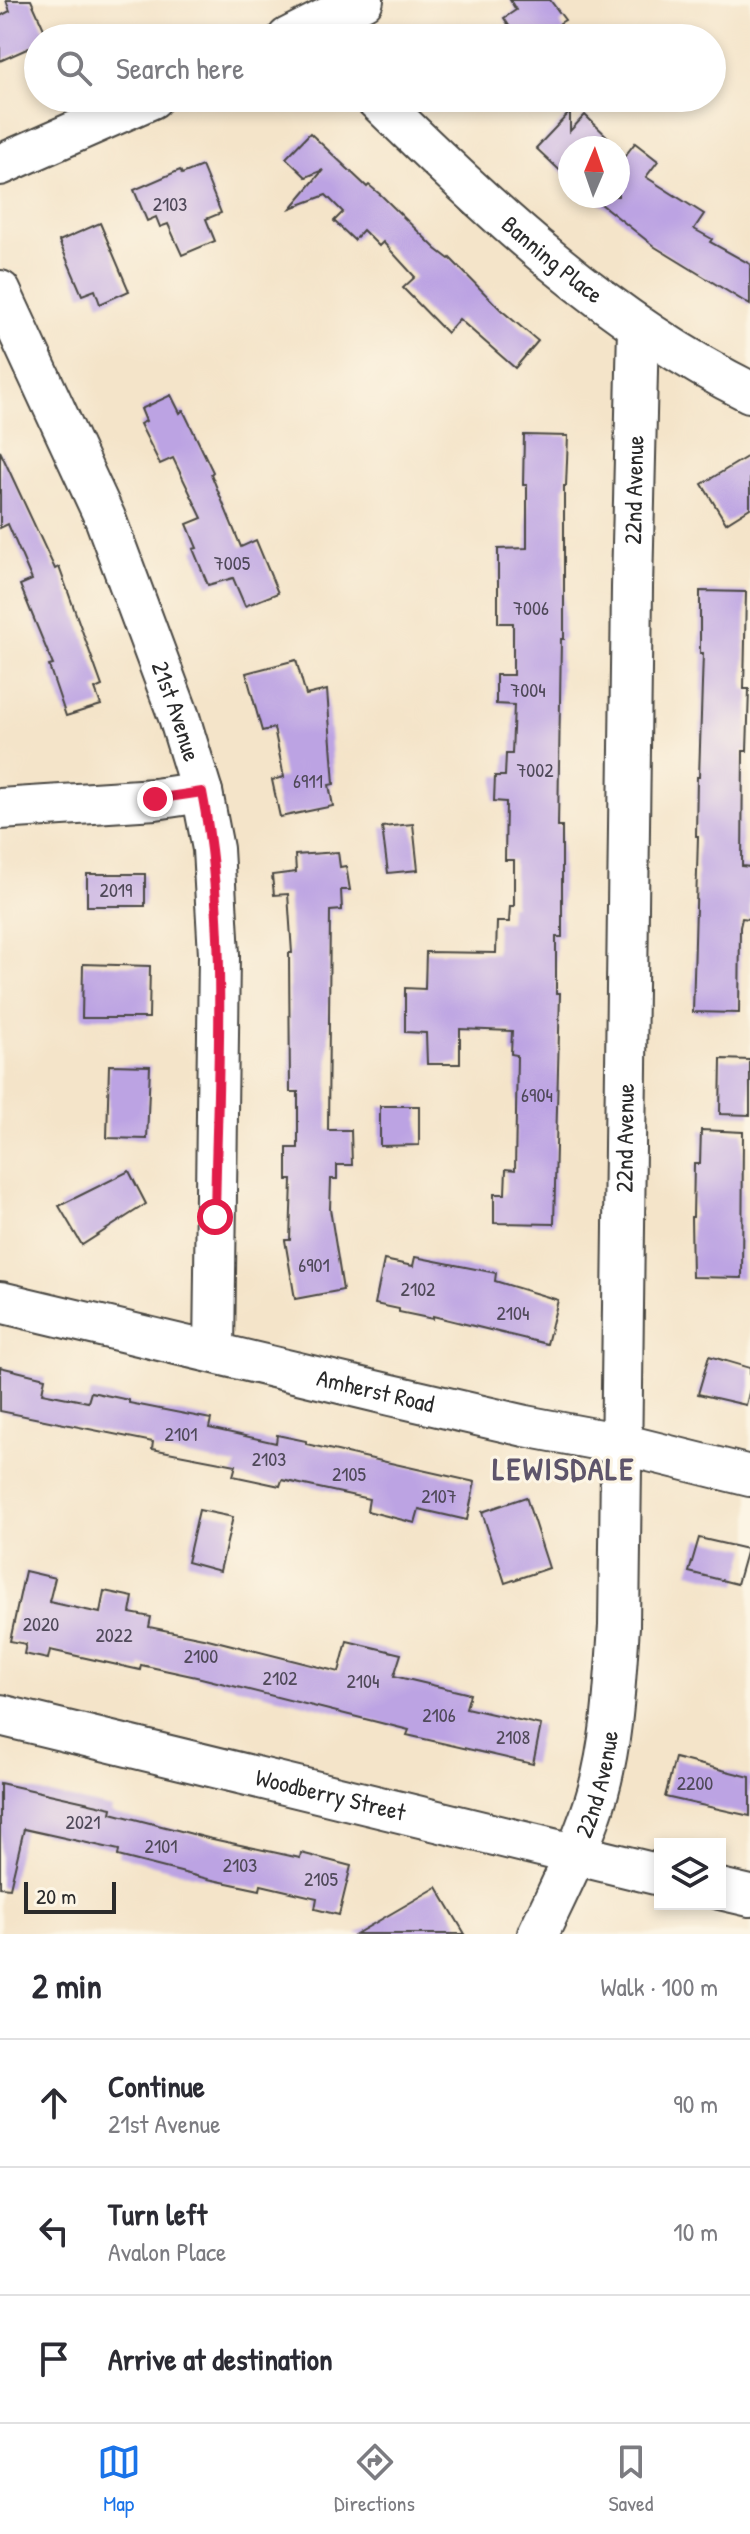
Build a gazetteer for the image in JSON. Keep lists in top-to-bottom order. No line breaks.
{"streets":{"street":["Banning Place","22nd Avenue","21st Avenue","Amherst Road","Woodberry Street"]},"crossings":[["Banning Place","22nd Avenue"],["22nd Avenue","Amherst Road"],["22nd Avenue","Woodberry Street"],["21st Avenue","Amherst Road"]],"districts":["LEWISDALE"],"house_numbers":["2103","7005","7006","7004","7002","6911","2019","6904","6901","2102","2104","2101","2103","2105","2107","2020","2022","2100","2102","2104","2106","2108","2200","2021","2101","2103","2105"],"scale_bar":"20 m","north":"top","page":{"search":"Search here","scale":"20 m","heading":["2 min","Walk · 100 m"],"list":[["Continue","21st Avenue","90 m"],["Turn left","Avalon Place","10 m"],"Arrive at destination"],"nav":["Map","Directions","Saved"]}}
